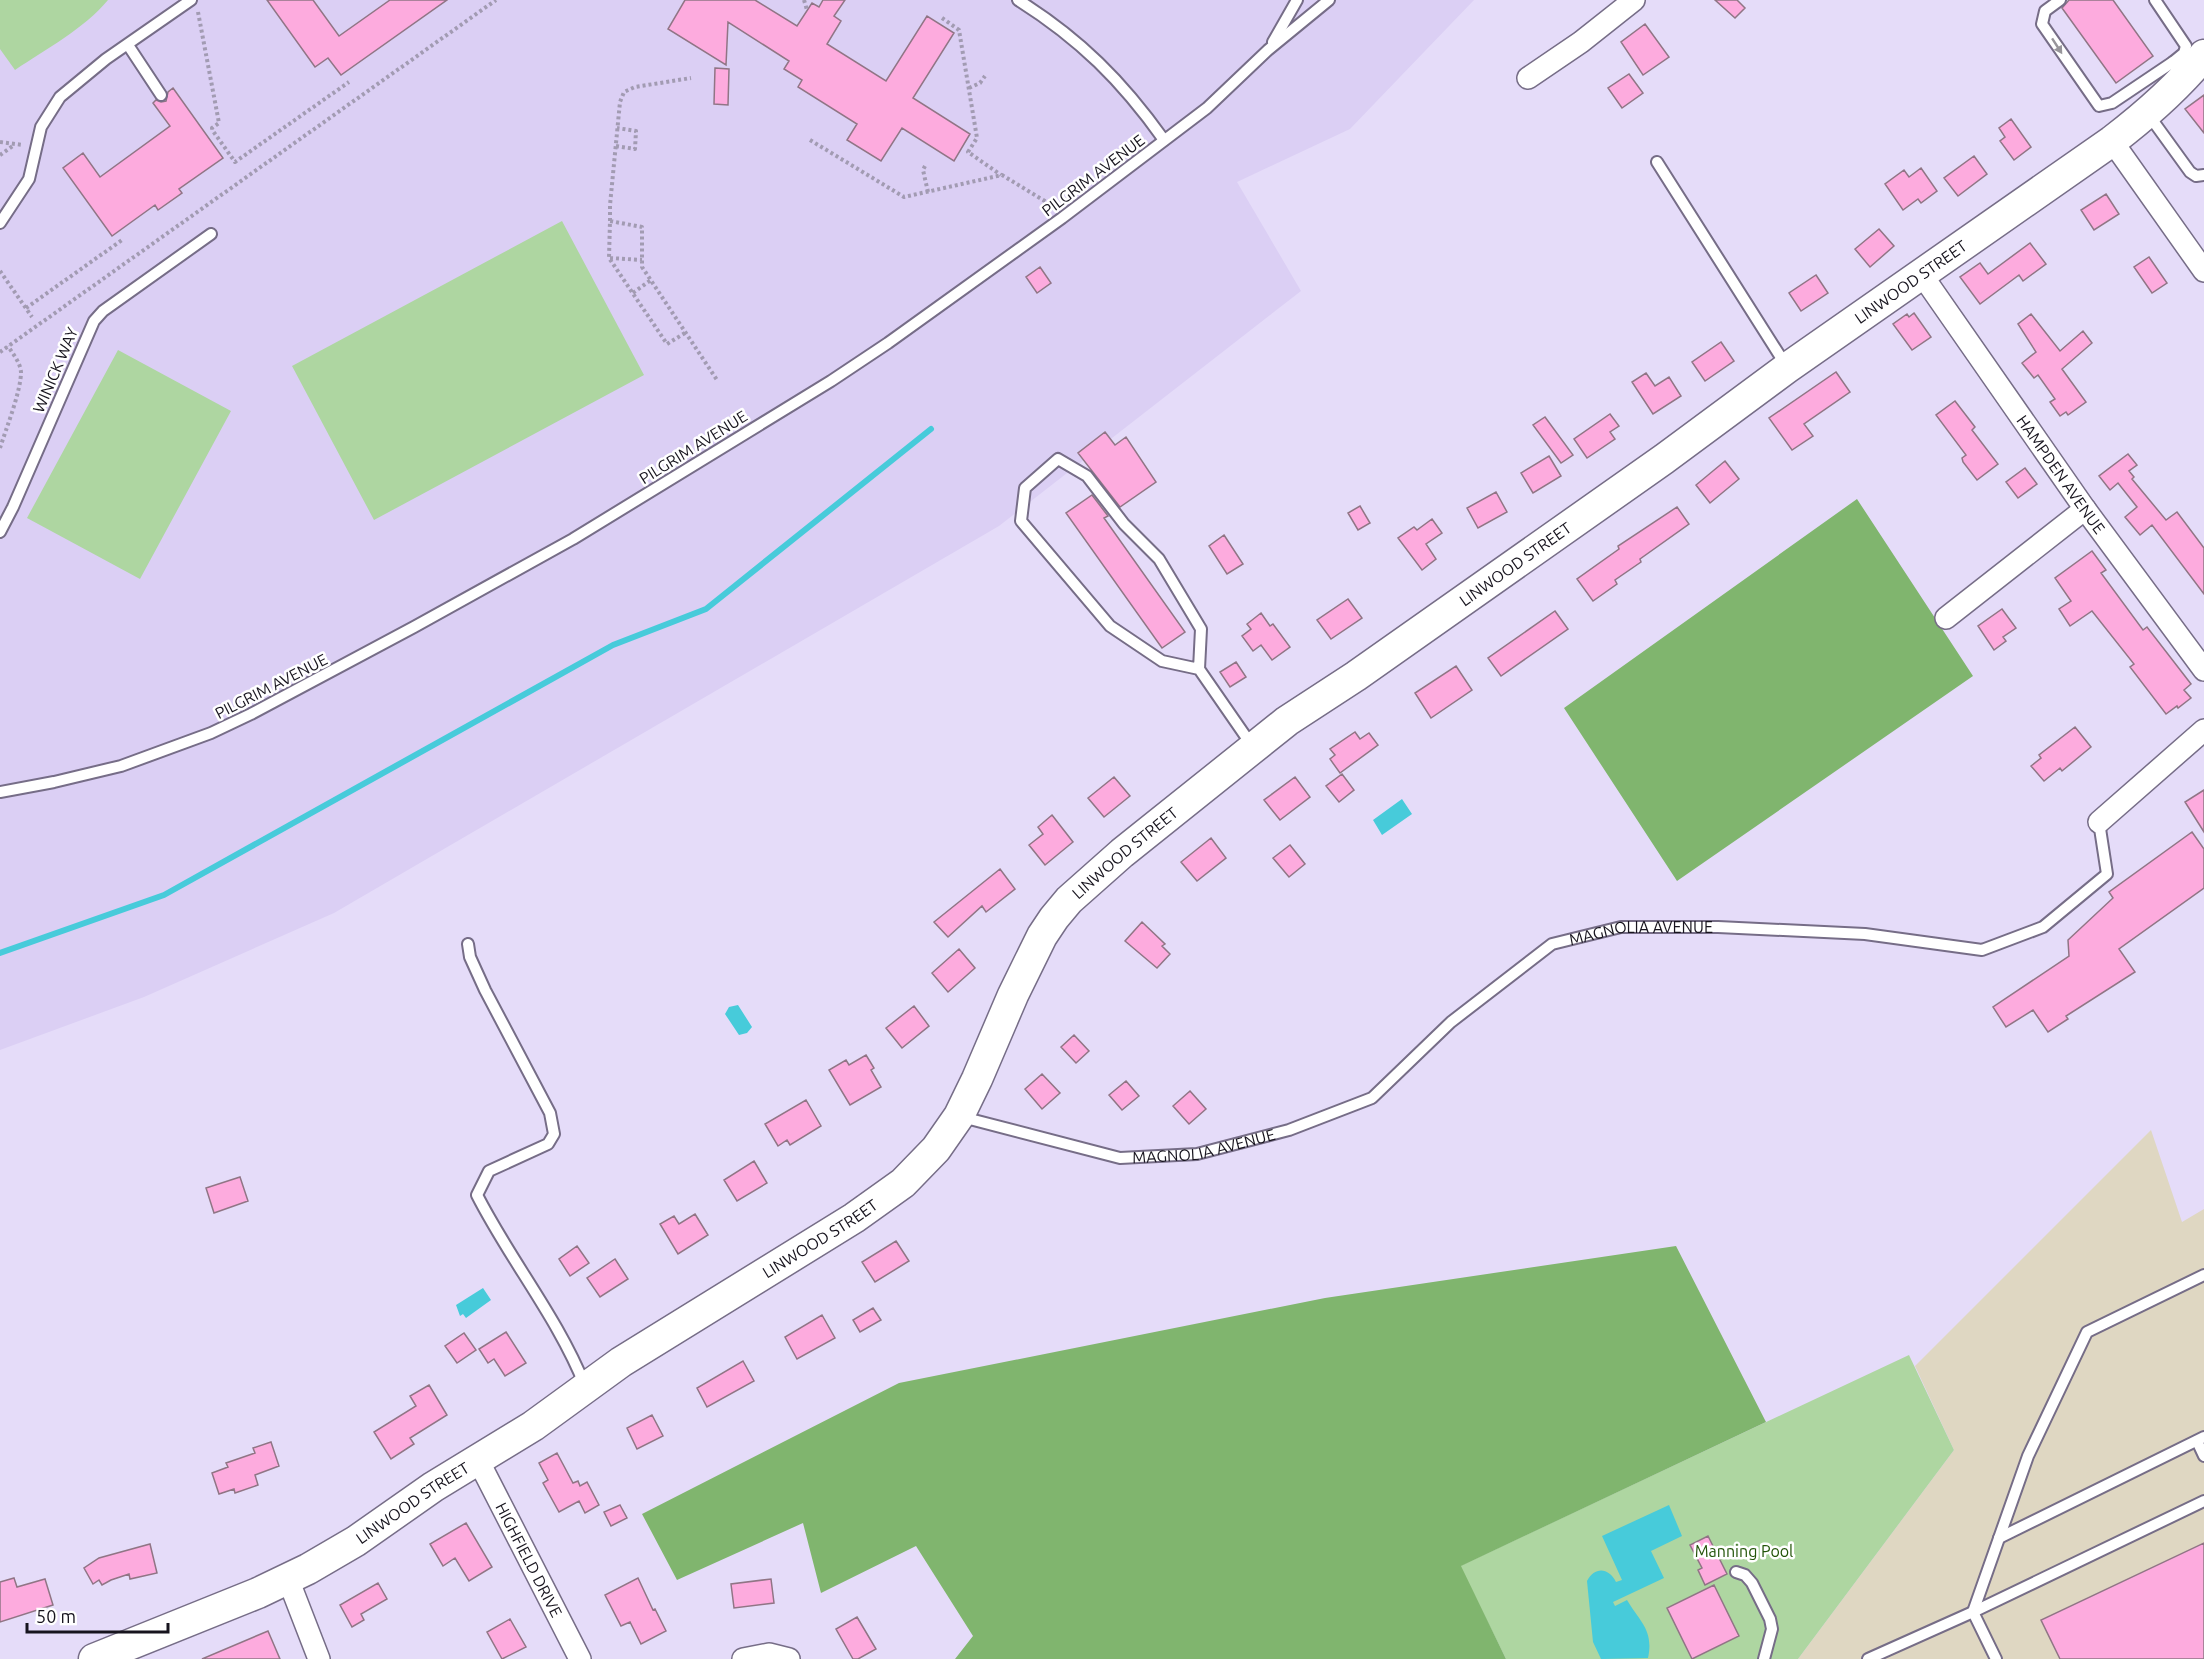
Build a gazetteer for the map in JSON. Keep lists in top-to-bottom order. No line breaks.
{"streets":{"street":["LINWOOD STREET","HAMPDEN AVENUE","MAGNOLIA AVENUE","HIGHFIELD DRIVE"],"lane":["PILGRIM AVENUE","WINICK WAY"]},"crossings":[["LINWOOD STREET","HAMPDEN AVENUE"],["LINWOOD STREET","MAGNOLIA AVENUE"],["LINWOOD STREET","HIGHFIELD DRIVE"]],"parks":["Manning Pool"],"scale_bar":"50 m"}
